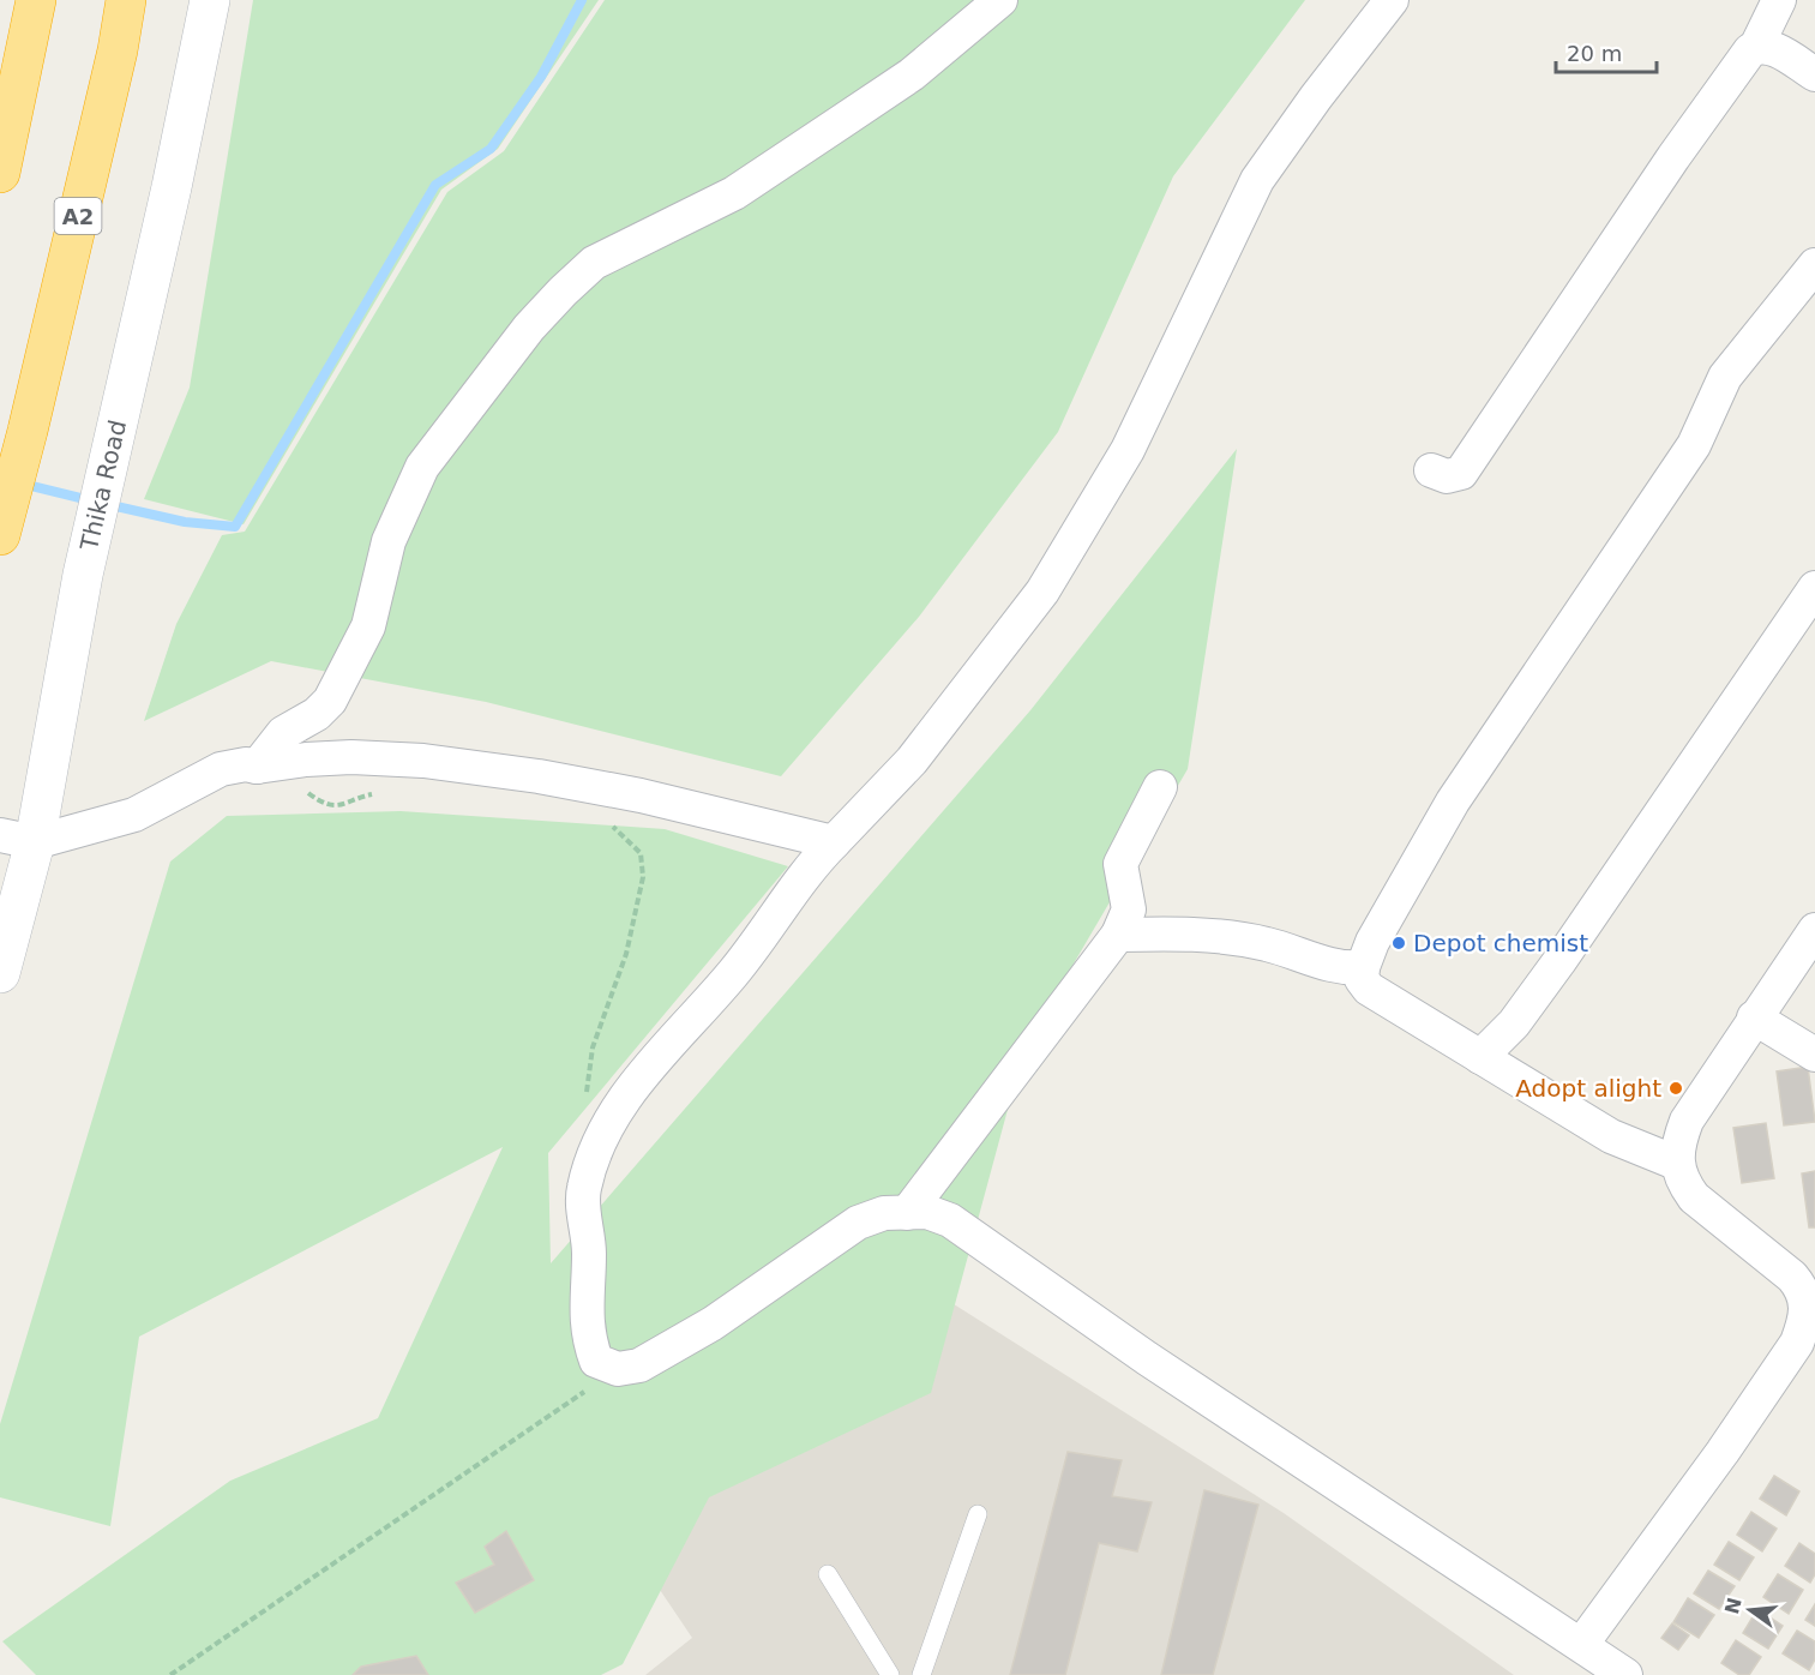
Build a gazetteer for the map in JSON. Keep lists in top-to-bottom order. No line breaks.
{"streets":{"highway":["A2"],"main road":["Thika Road"]},"places":["Depot chemist","Adopt alight"],"scale_bar":"20 m","north":"left"}
